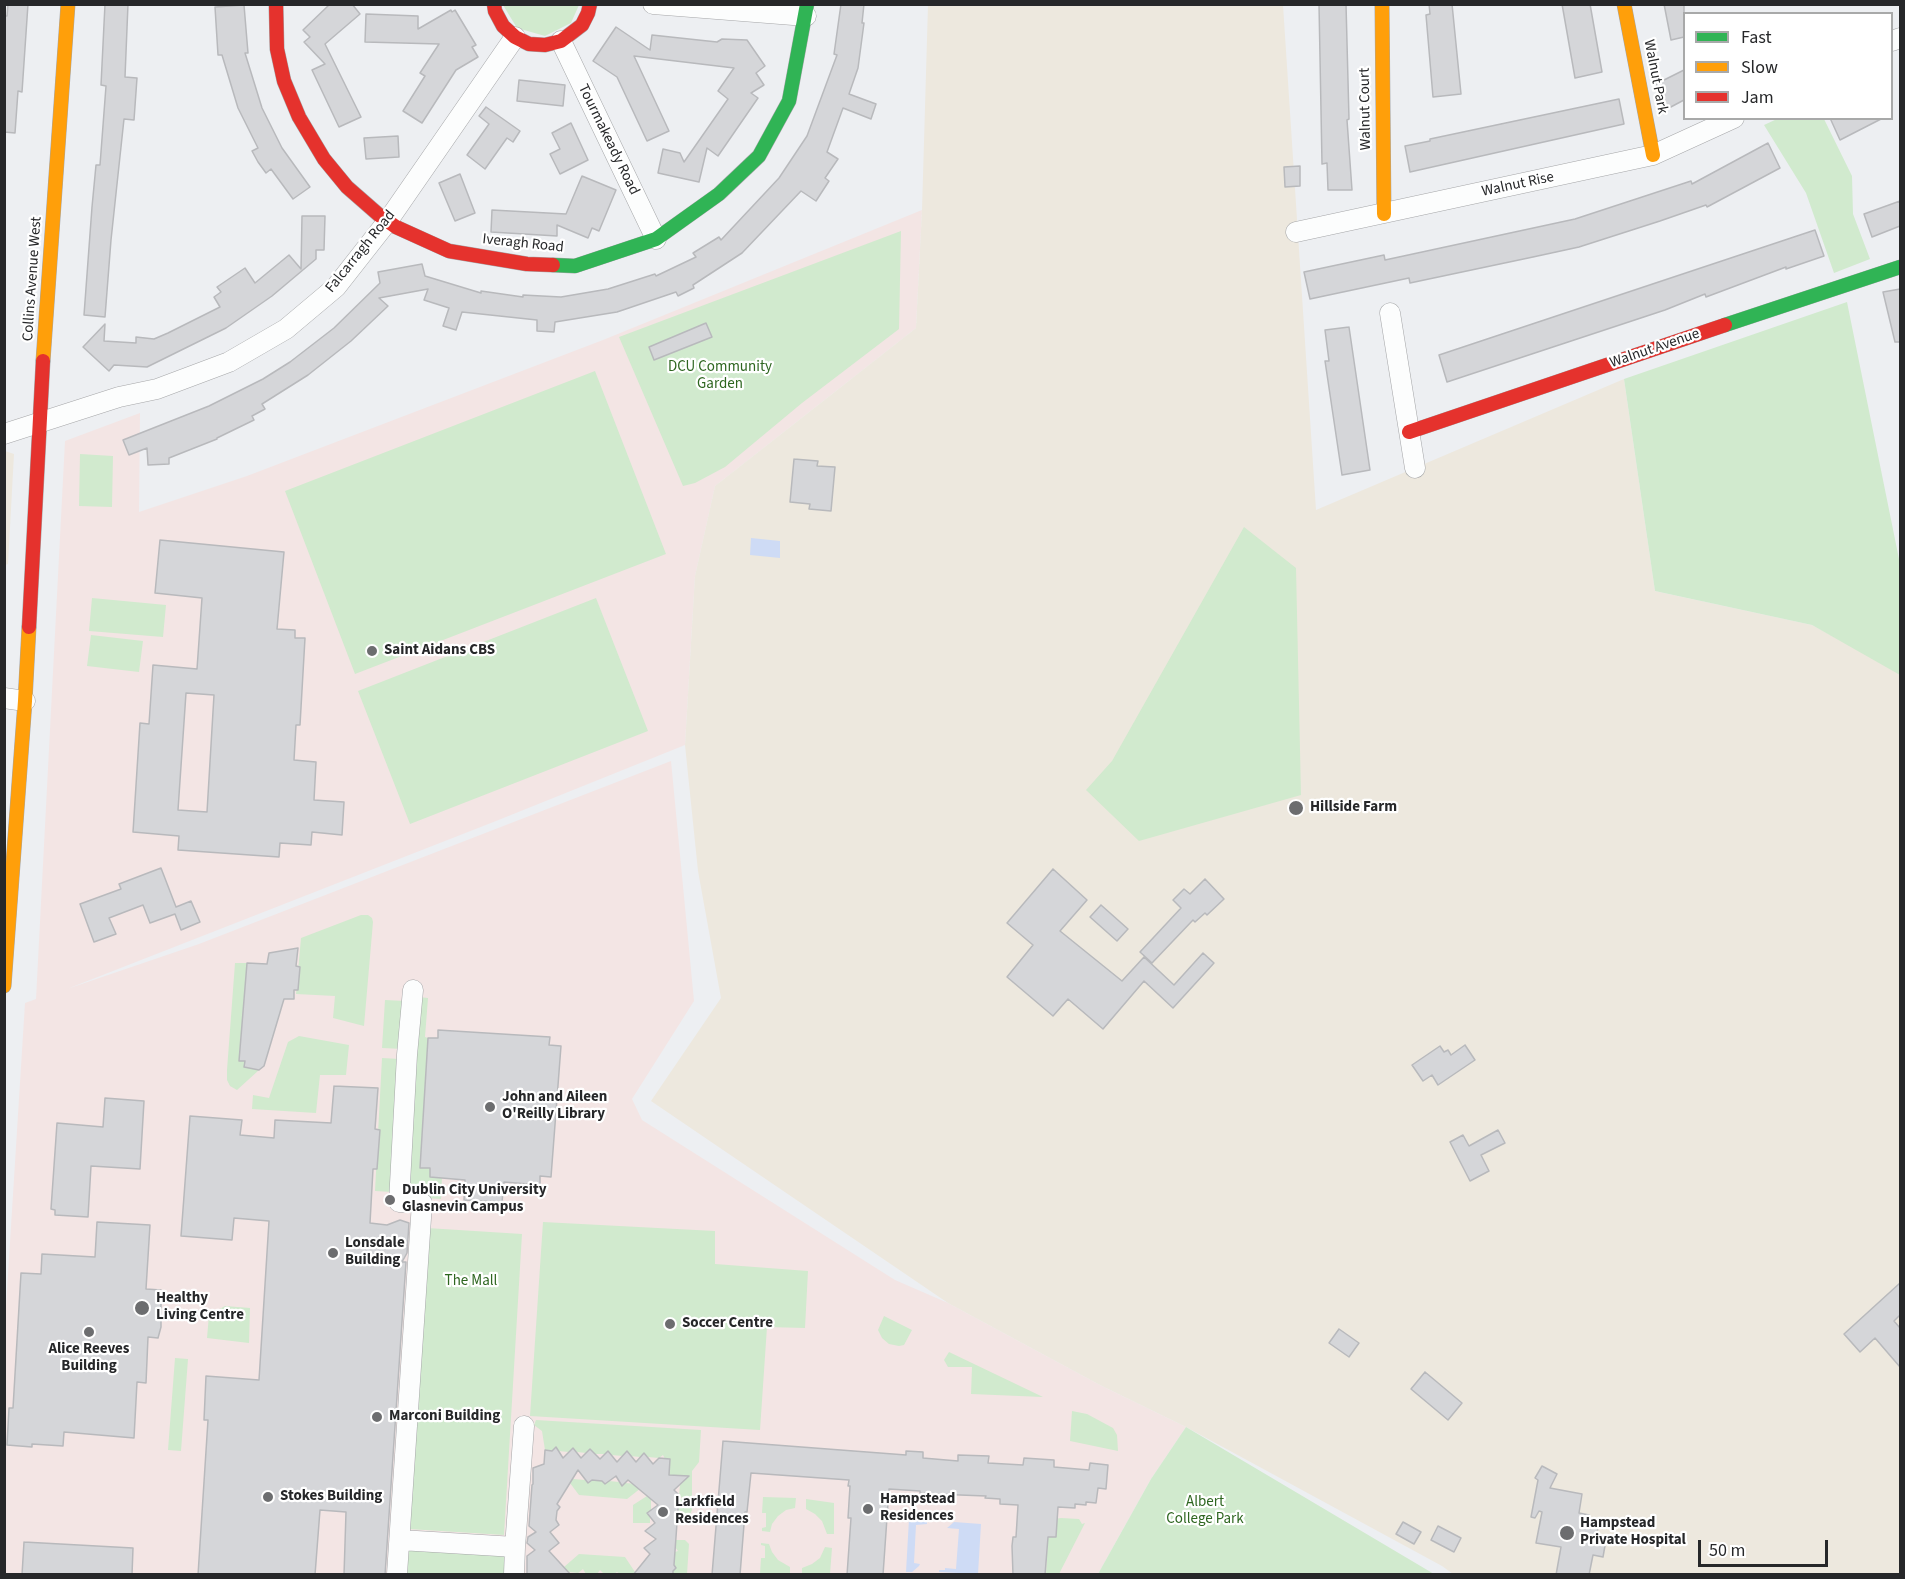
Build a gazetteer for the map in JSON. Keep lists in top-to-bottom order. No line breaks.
{"streets":{"street":["Walnut Park","Walnut Court","Tourmakeady Road","Walnut Rise","Iveragh Road","Falcarragh Road","Collins Avenue West","Walnut Avenue"]},"crossings":[["Walnut Park","Walnut Rise"],["Walnut Court","Walnut Rise"],["Tourmakeady Road","Iveragh Road"],["Iveragh Road","Falcarragh Road"],["Falcarragh Road","Collins Avenue West"]],"parks":["DCU Community Garden","The Mall","Albert College Park"],"places":["Saint Aidans CBS","Hillside Farm","John and Aileen O'Reilly Library","Dublin City University Glasnevin Campus","Lonsdale Building","Healthy Living Centre","Soccer Centre","Alice Reeves Building","Marconi Building","Stokes Building","Hampstead Residences","Larkfield Residences","Hampstead Private Hospital"],"legend":["Fast","Slow","Jam"],"scale_bar":"50 m"}
